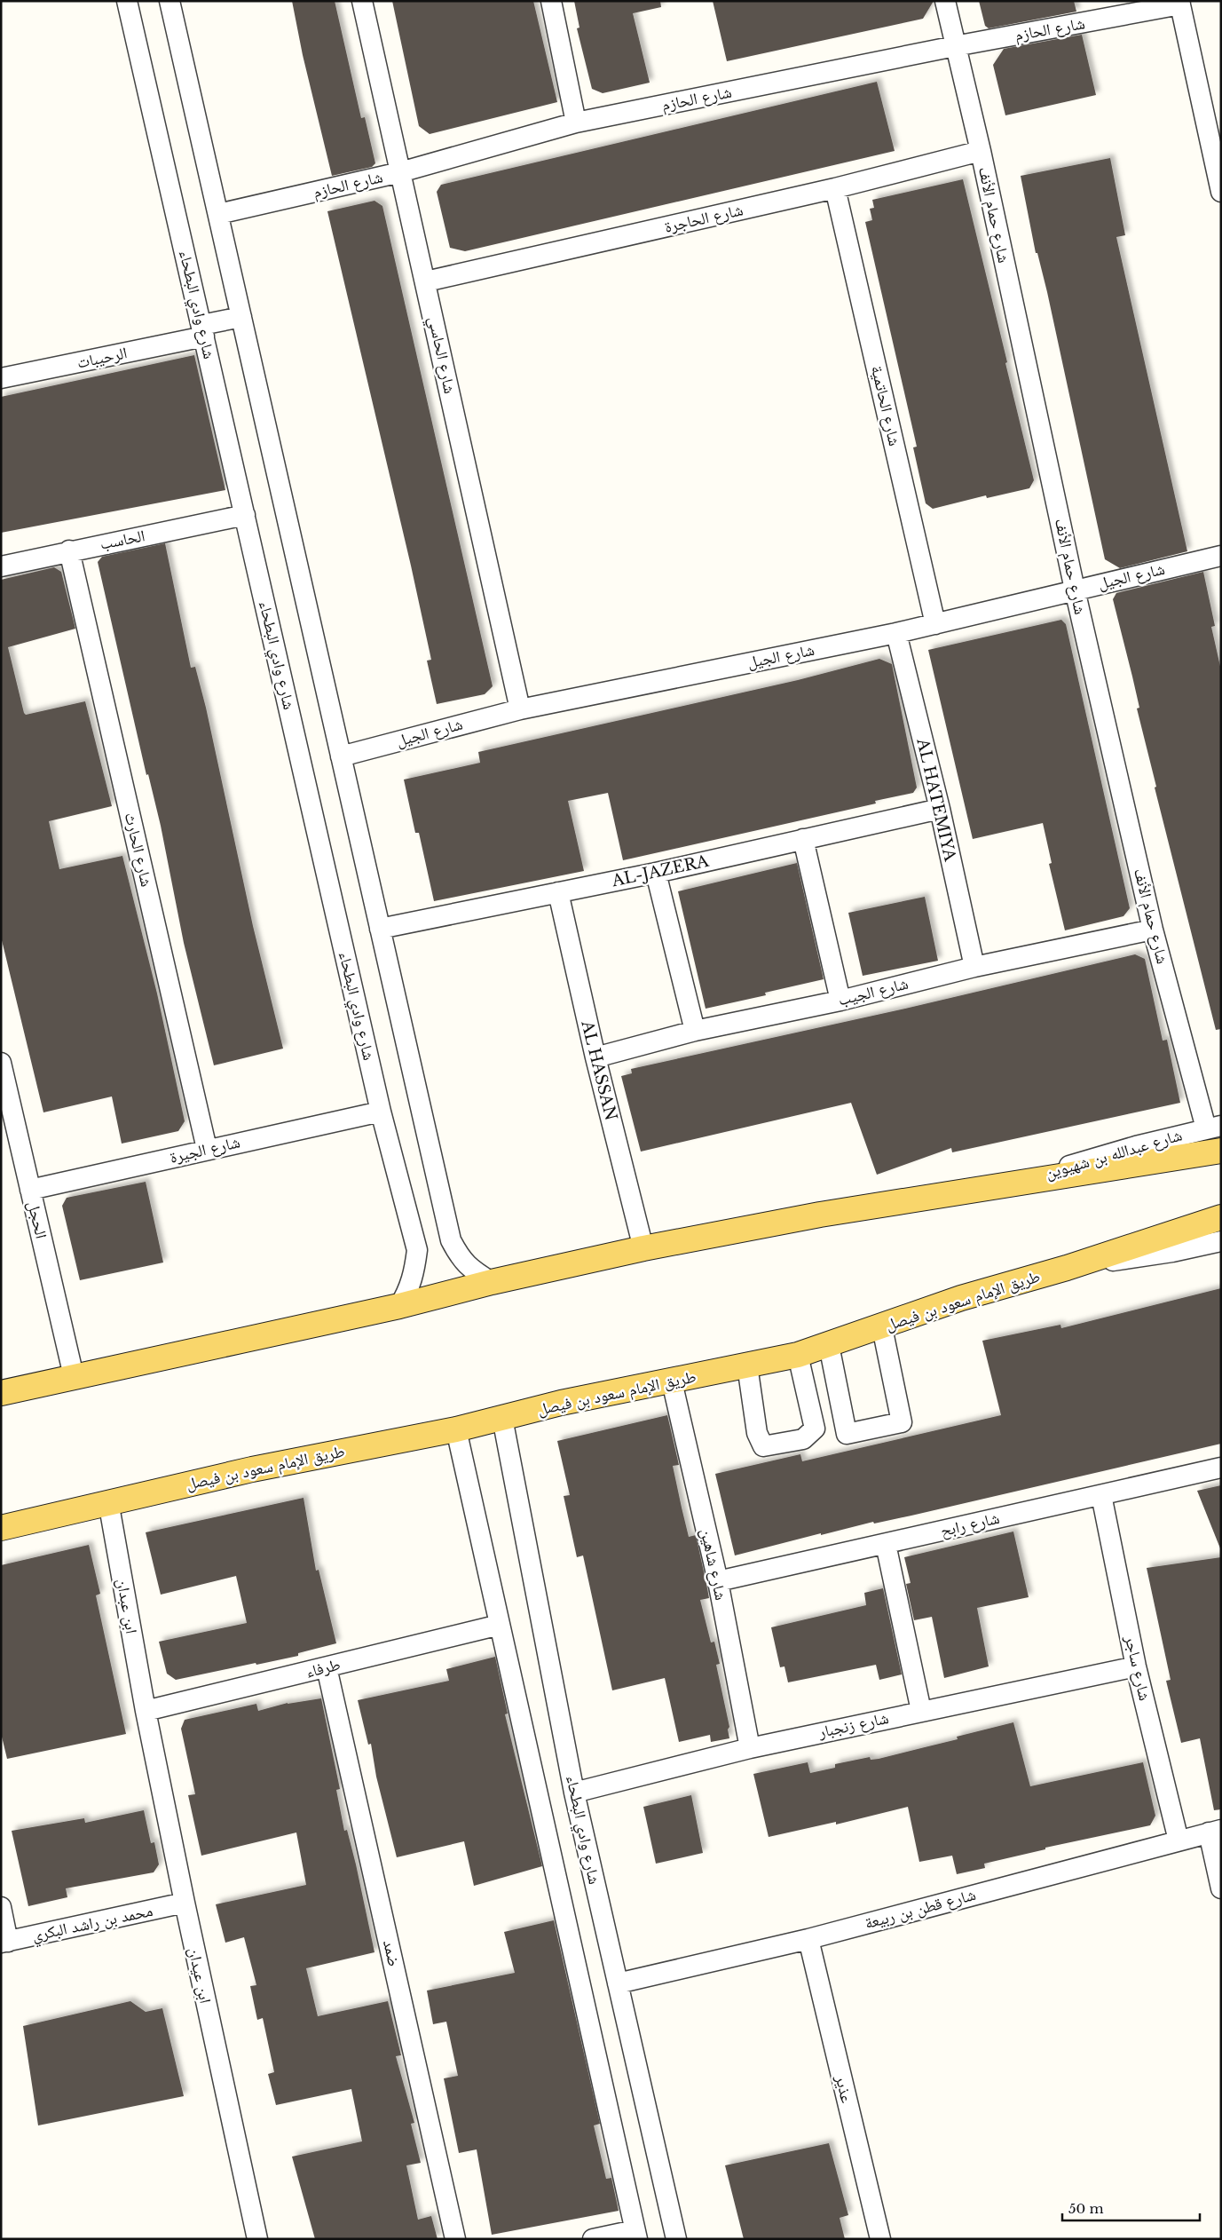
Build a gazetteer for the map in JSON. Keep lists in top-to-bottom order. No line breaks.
{"streets":{"main road":["طريق الإمام سعود بن فيصل"],"street":["شارع الحازم","شارع حمام الأنف","شارع الحاجرة","شارع وادي البطحاء","شارع الحاسي","الرحيبات","شارع الحاتمية","الحاسب","شارع الجيل","AL HATEMIYA","شارع الحارث","AL-JAZERA","شارع الجيب","AL HASSAN","شارع الجيرة","شارع عبدالله بن شهيوين","الحجل","شارع رابح","شارع شاهين","ابن عبدان","طرفاء","شارع ساجر","شارع زنجبار","شارع قطن بن ربيعة","محمد بن راشد البكري","ضمد","ابن عيدان","عذير"]},"crossings":[["شارع الحازم","شارع حمام الأنف"],["شارع الحازم","شارع الحاسي"],["شارع حمام الأنف","شارع الحاجرة"],["شارع حمام الأنف","شارع الجيل"],["شارع حمام الأنف","شارع الجيب"],["شارع حمام الأنف","شارع عبدالله بن شهيوين"],["شارع الحاجرة","شارع الحاسي"],["شارع الحاجرة","شارع الحاتمية"],["شارع وادي البطحاء","الرحيبات"],["شارع وادي البطحاء","الحاسب"],["شارع وادي البطحاء","شارع الجيرة"],["شارع وادي البطحاء","طريق الإمام سعود بن فيصل"],["شارع وادي البطحاء","شارع زنجبار"],["شارع وادي البطحاء","شارع قطن بن ربيعة"],["شارع الحاسي","شارع الجيل"],["شارع الحاتمية","شارع الجيل"],["الحاسب","شارع الحارث"],["شارع الجيل","AL HATEMIYA"],["AL HATEMIYA","AL-JAZERA"],["AL HATEMIYA","شارع الجيب"],["شارع الحارث","شارع الجيرة"],["AL-JAZERA","AL HASSAN"],["شارع الجيب","AL HASSAN"],["شارع الجيرة","الحجل"],["طريق الإمام سعود بن فيصل","شارع شاهين"],["طريق الإمام سعود بن فيصل","ابن عبدان"],["شارع رابح","شارع شاهين"],["شارع رابح","شارع ساجر"],["شارع شاهين","شارع زنجبار"],["ابن عبدان","طرفاء"],["ابن عبدان","ابن عيدان"],["طرفاء","ضمد"],["طرفاء","ابن عيدان"],["شارع ساجر","شارع زنجبار"],["شارع ساجر","شارع قطن بن ربيعة"],["شارع قطن بن ربيعة","عذير"],["محمد بن راشد البكري","ابن عيدان"]],"scale_bar":"50 m"}
